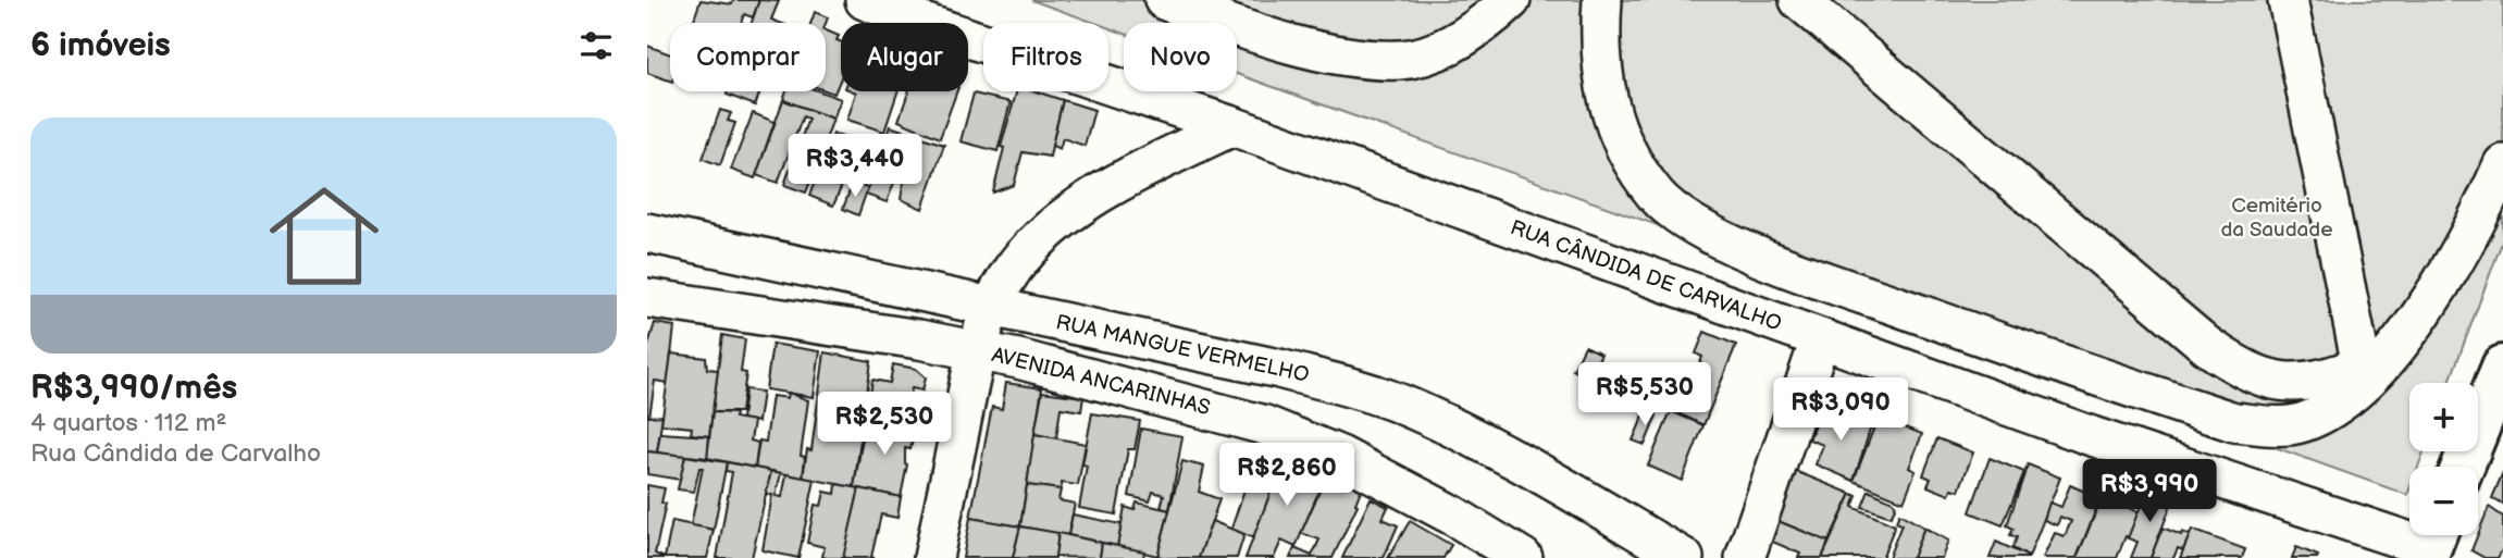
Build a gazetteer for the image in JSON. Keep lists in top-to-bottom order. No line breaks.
{"streets":{"street":["RUA CÂNDIDA DE CARVALHO","RUA MANGUE VERMELHO","AVENIDA ANCARINHAS"]},"parks":["Cemitério da Saudade"],"page":{"heading":"6 imóveis","chip":["Comprar","Alugar","Filtros","Novo"],"list":[{"name":"R$3,990/mês","note":"4 quartos · 112 m² · Rua Cândida de Carvalho"}],"price":["R$3,440","R$5,530","R$3,090","R$2,530","R$2,860","R$3,990"],"map_buttons":["+","−"]}}
